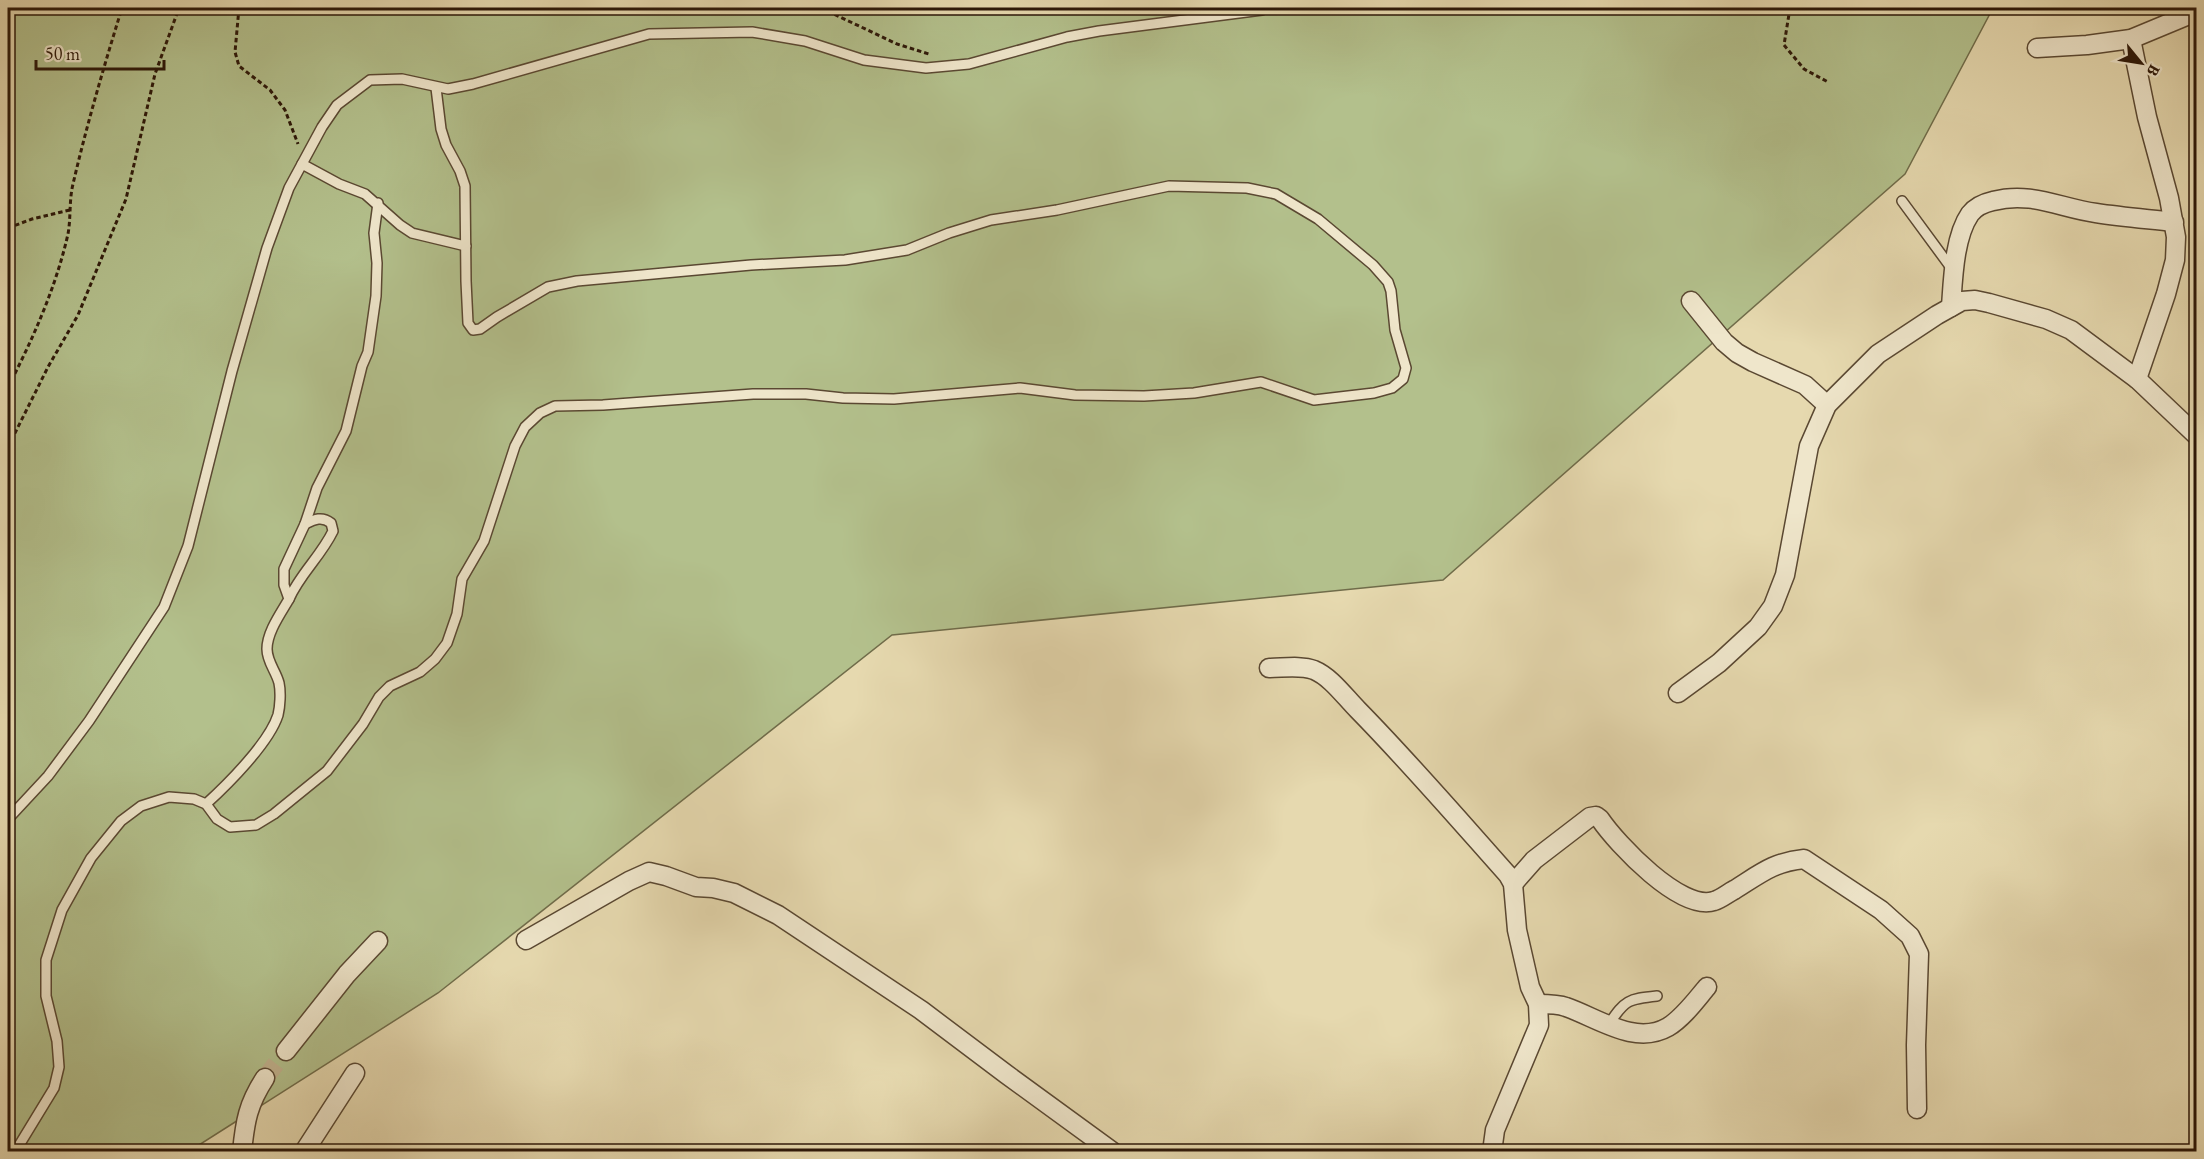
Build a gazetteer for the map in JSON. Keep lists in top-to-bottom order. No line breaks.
{"scale_bar":"50 m","north":"bottom right"}
